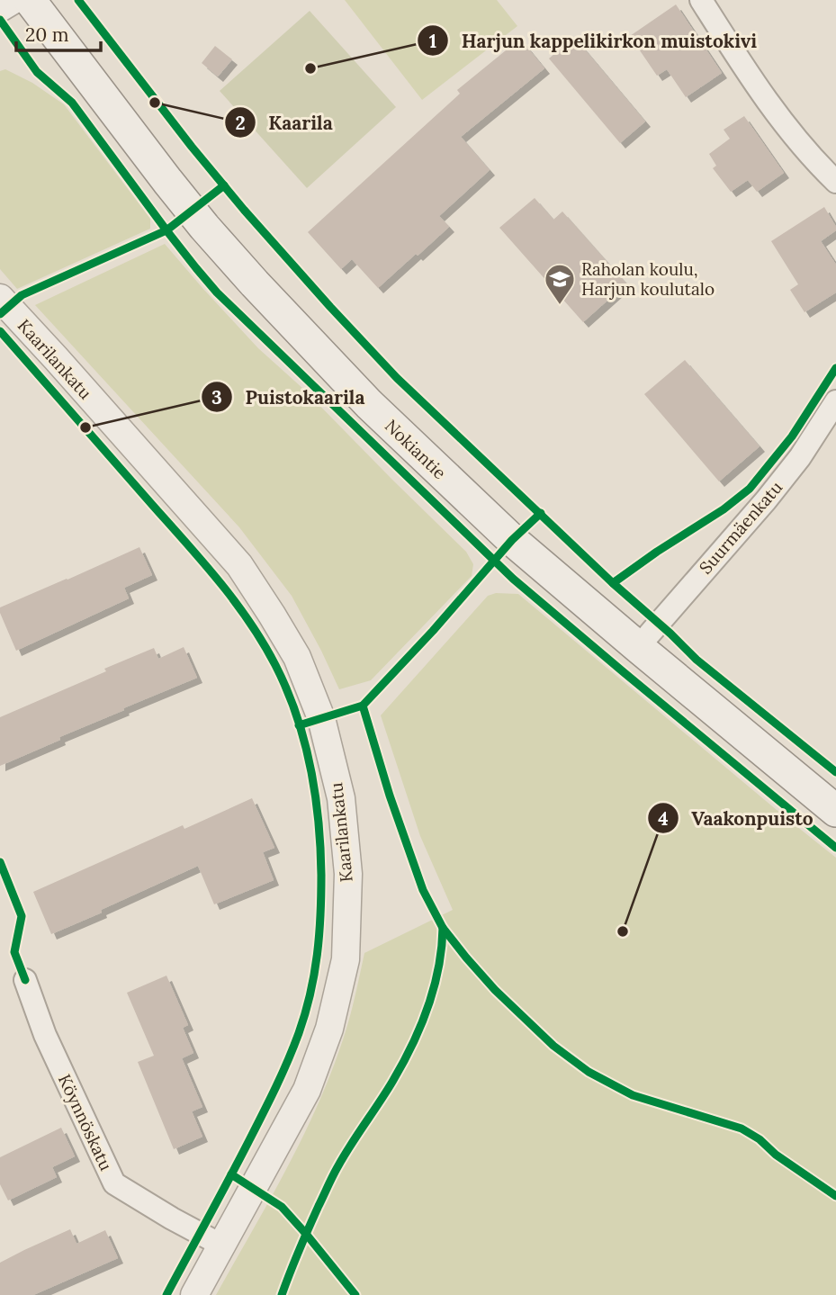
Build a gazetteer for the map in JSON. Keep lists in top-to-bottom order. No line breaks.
{"streets":{"main road":["Nokiantie"],"street":["Kaarilankatu","Suurmäenkatu","Köynnöskatu"]},"crossings":[["Kaarilankatu","Köynnöskatu"],["Nokiantie","Suurmäenkatu"]],"places":{"other":["Harjun kappelikirkon muistokivi","Kaarila","Puistokaarila","Vaakonpuisto"],"school or university":["Raholan koulu, Harjun koulutalo"]},"scale_bar":"20 m"}
